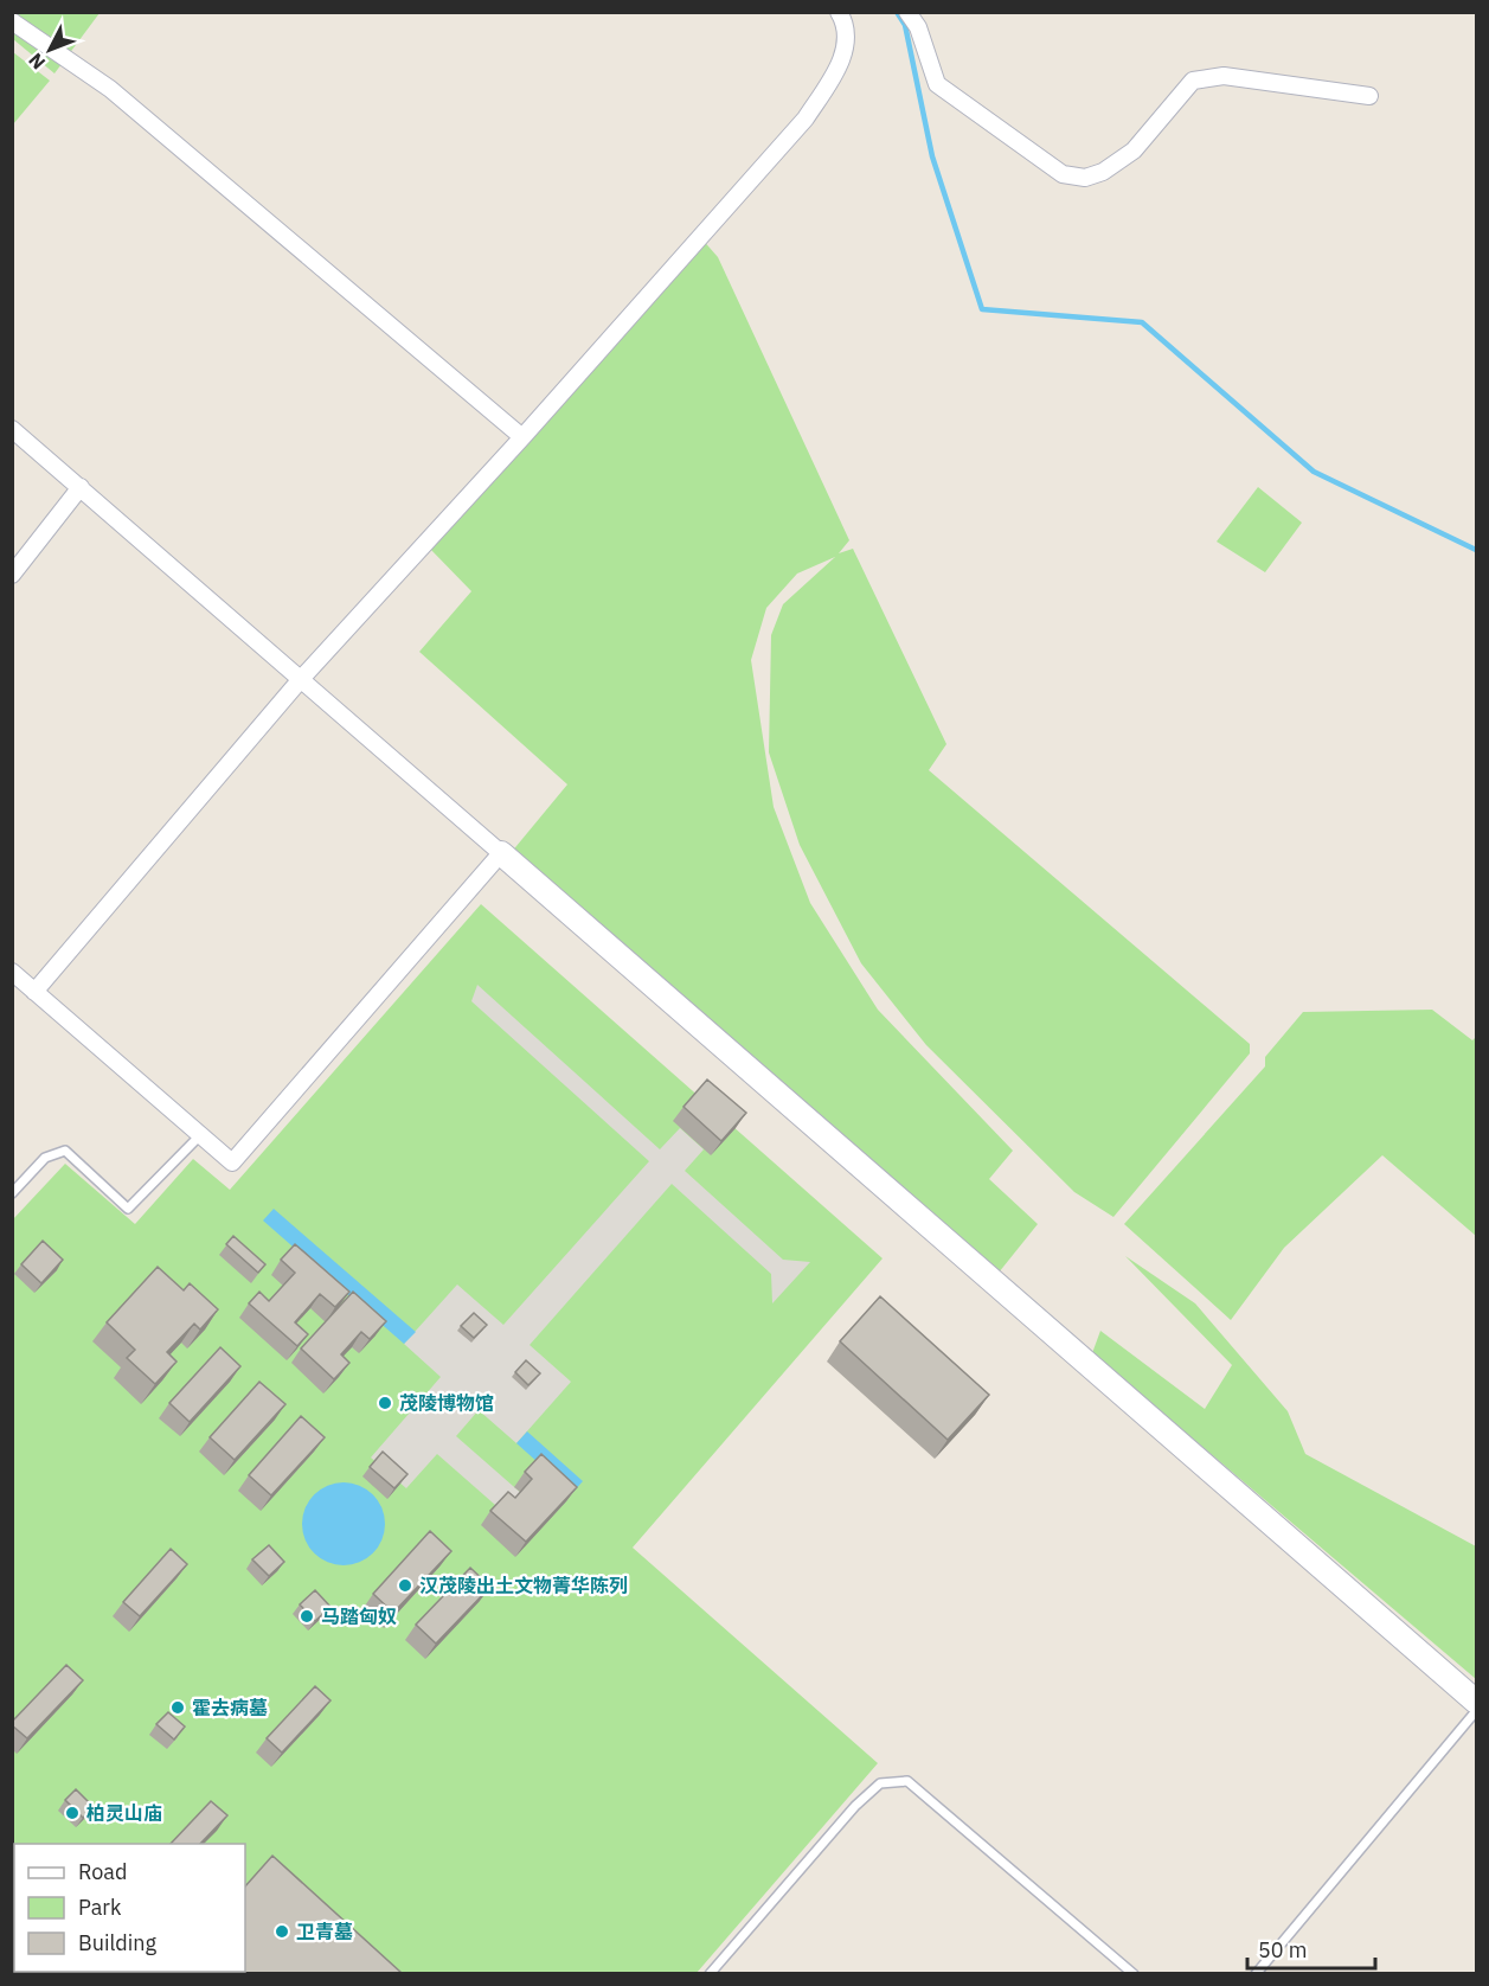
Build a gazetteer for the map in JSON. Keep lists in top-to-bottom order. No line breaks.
{"places":["茂陵博物馆","汉茂陵出土文物菁华陈列","马踏匈奴","霍去病墓","柏灵山庙","卫青墓"],"legend":["Road","Park","Building"],"scale_bar":"50 m","north":"bottom left"}
